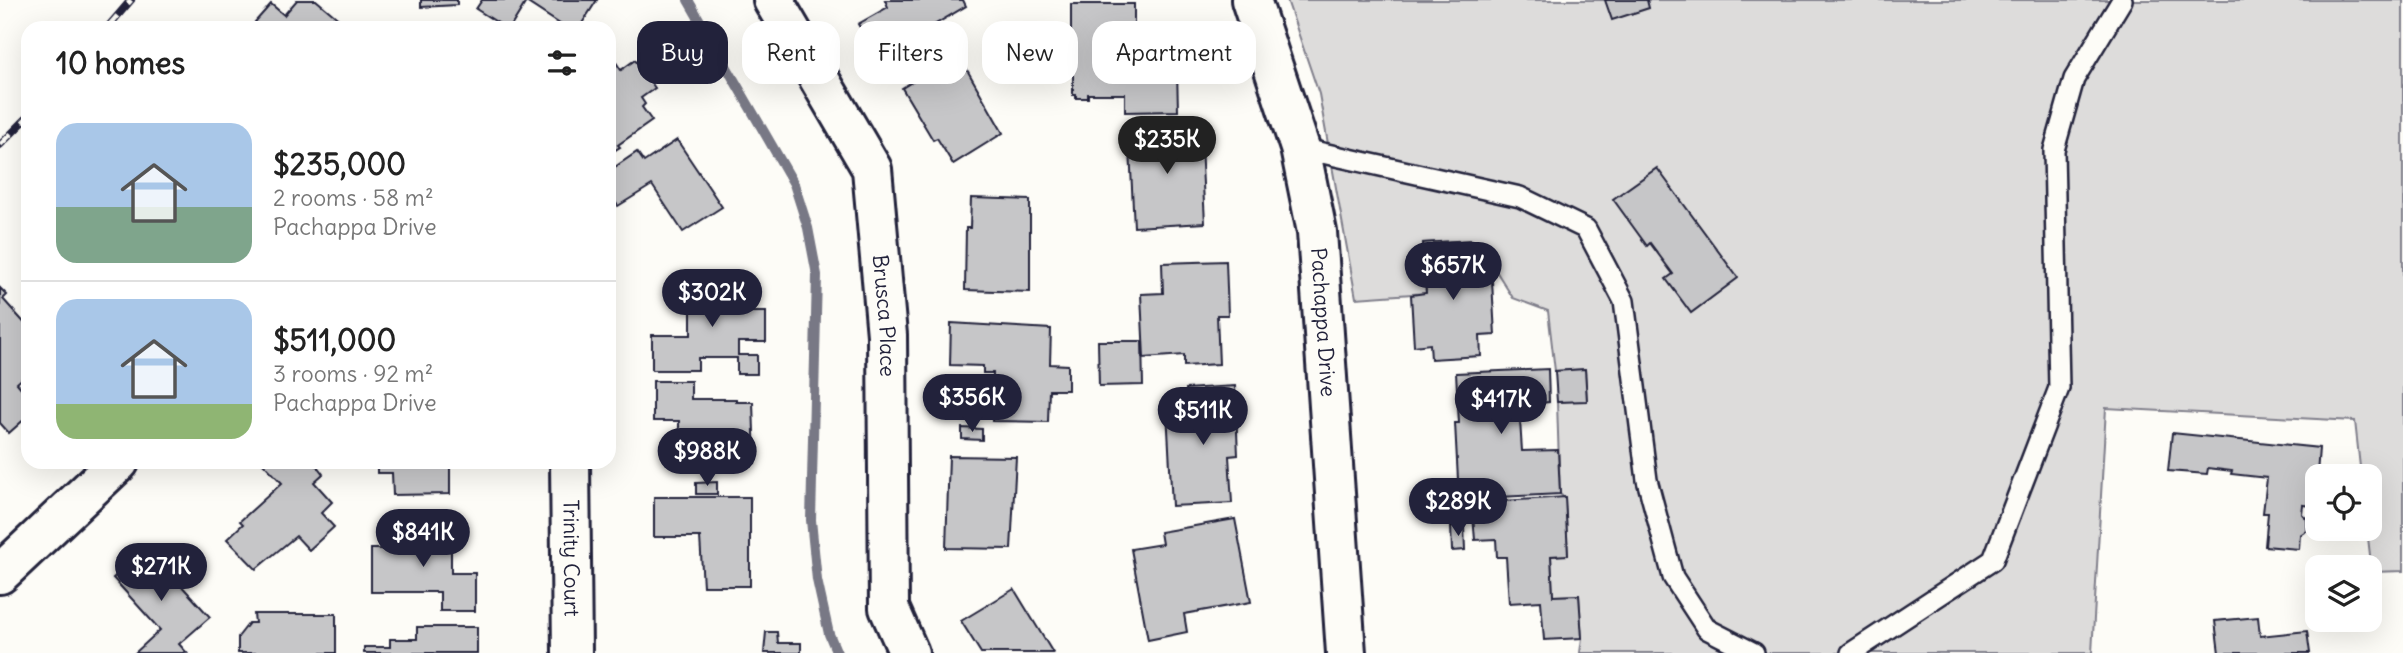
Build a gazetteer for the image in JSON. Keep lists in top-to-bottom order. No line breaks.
{"streets":{"street":["Brusca Place","Pachappa Drive","Trinity Court"]},"page":{"chip":["Buy","Rent","Filters","New","Apartment"],"heading":"10 homes","list":[{"name":"$235,000","note":"2 rooms · 58 m² · Pachappa Drive"},{"name":"$511,000","note":"3 rooms · 92 m² · Pachappa Drive"}],"price":["$235K","$657K","$302K","$356K","$417K","$511K","$988K","$289K","$841K","$271K"]}}
